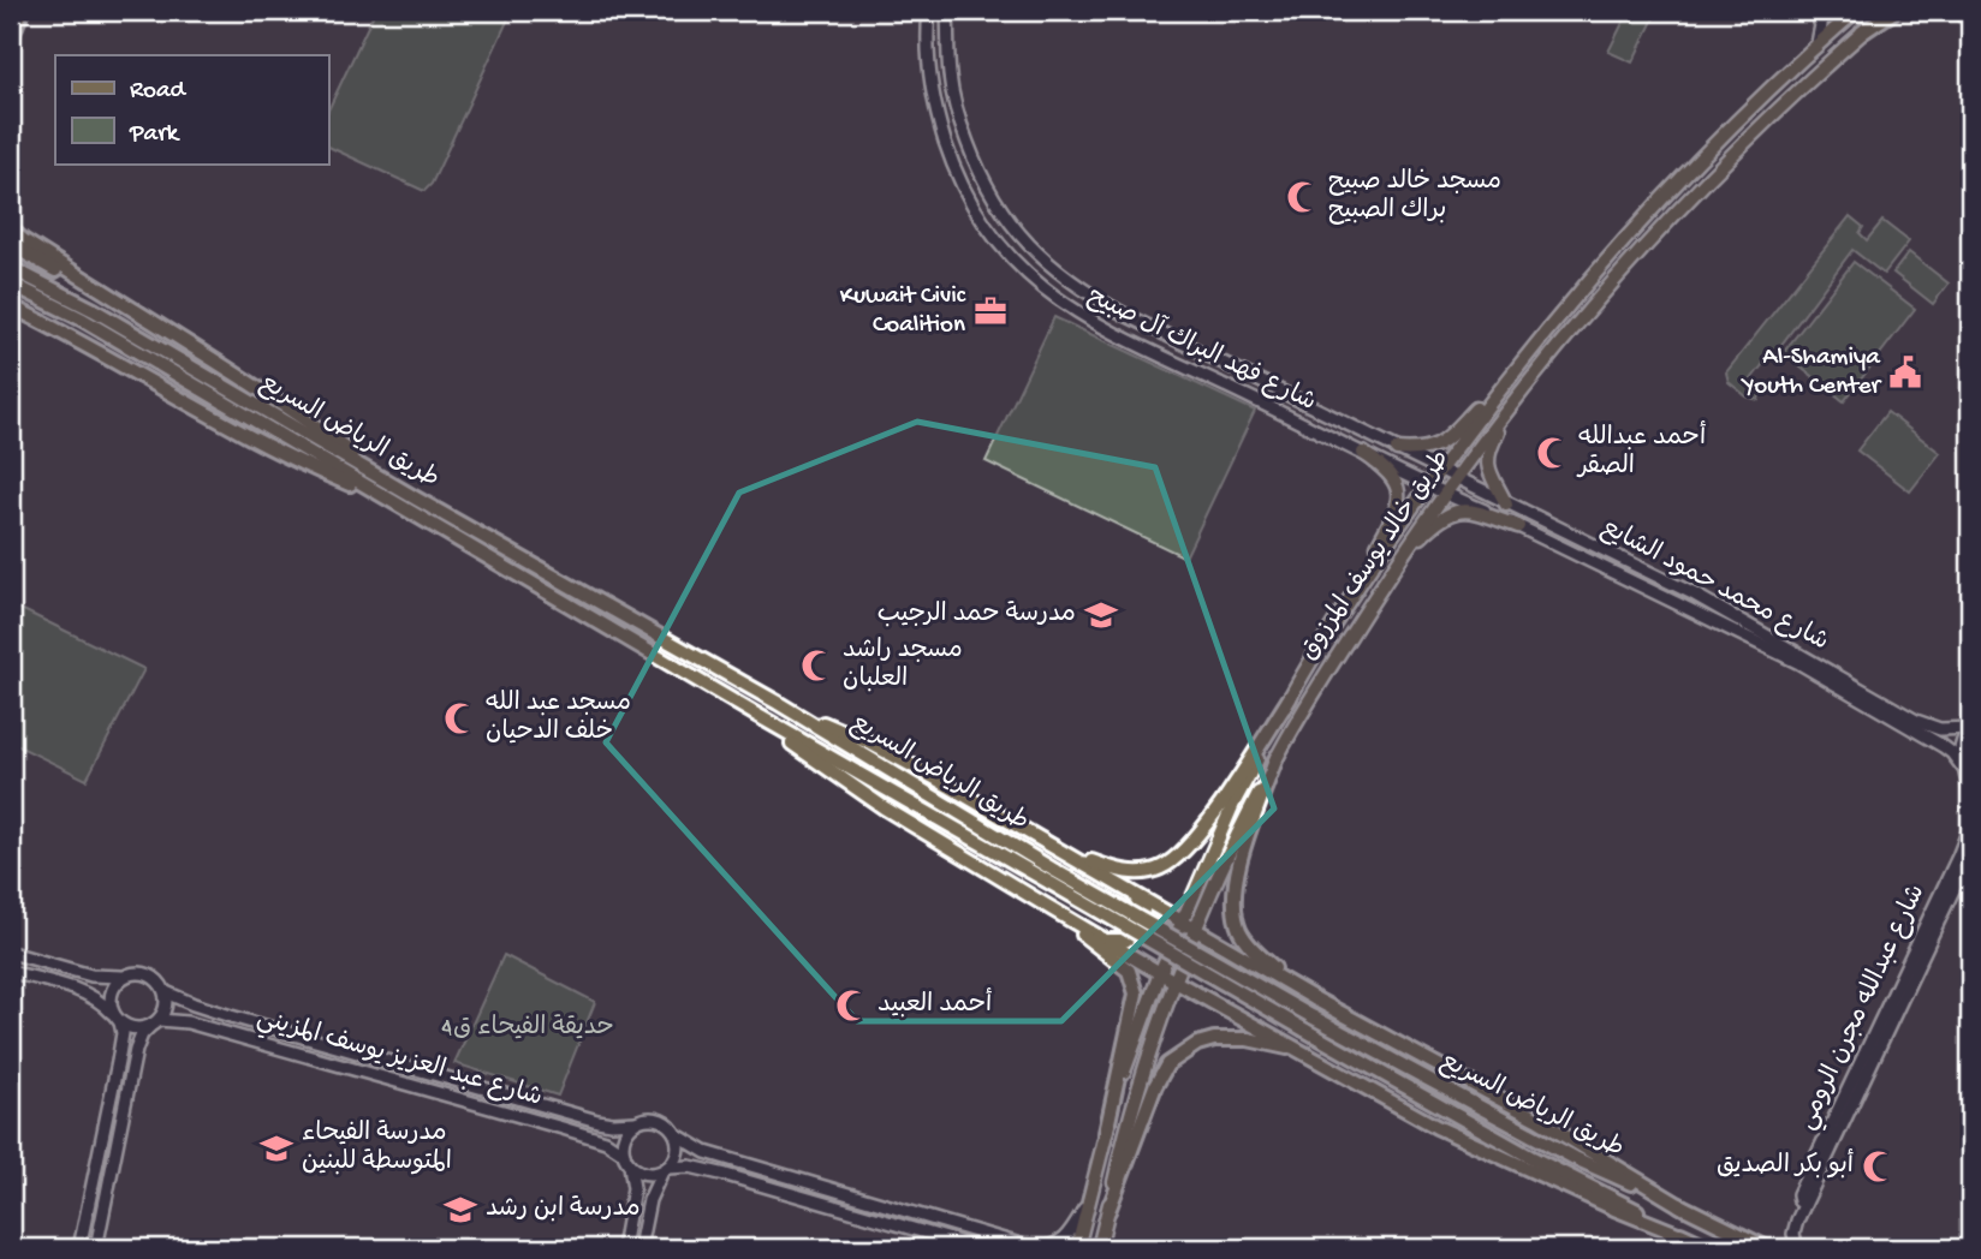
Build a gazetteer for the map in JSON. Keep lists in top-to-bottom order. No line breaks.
{"streets":{"highway":["طريق الرياض السريع"],"main road":["شارع فهد البراك آل صبيح","طريق خالد يوسف المرزوق","شارع محمد حمود الشايع","شارع عبدالله مجرن الرومي","شارع عبد العزيز يوسف المزيني"]},"crossings":[["شارع فهد البراك آل صبيح","طريق خالد يوسف المرزوق"],["شارع فهد البراك آل صبيح","شارع محمد حمود الشايع"],["طريق خالد يوسف المرزوق","شارع محمد حمود الشايع"]],"parks":["حديقة الفيحاء ق4"],"places":{"mosque":["مسجد خالد صبيح براك الصبيح","أحمد عبدالله الصقر","مسجد راشد العلبان","مسجد عبد الله خلف الدحيان","أحمد العبيد","أبو بكر الصديق"],"office":["Kuwait Civic Coalition"],"public building":["Al-Shamiya Youth Center"],"school or university":["مدرسة حمد الرجيب","مدرسة الفيحاء المتوسطة للبنين","مدرسة ابن رشد"]},"legend":["Road","Park"]}
